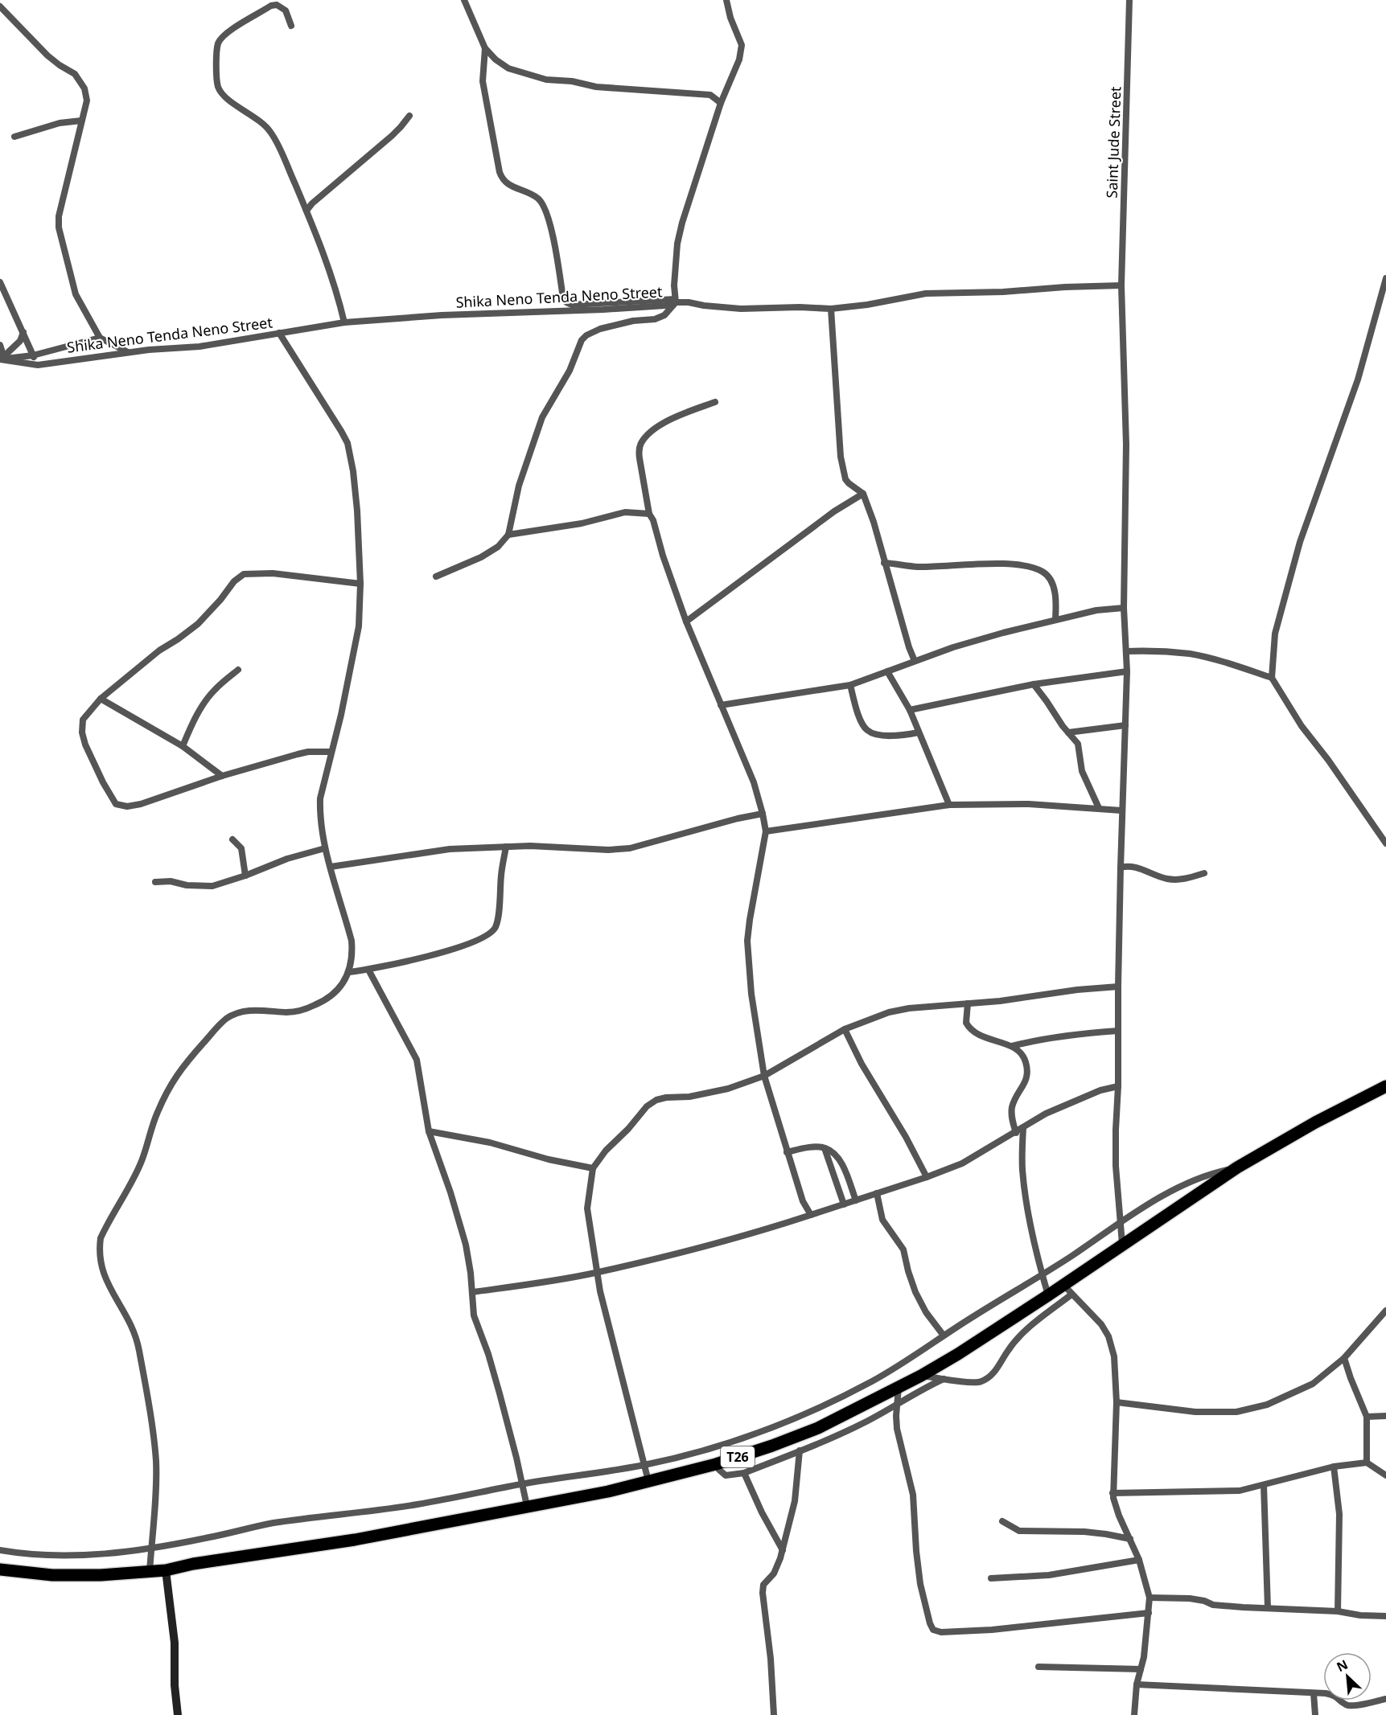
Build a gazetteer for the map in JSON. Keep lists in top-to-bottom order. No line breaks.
{"streets":{"highway":["T26"],"street":["Saint Jude Street","Shika Neno Tenda Neno Street"]},"crossings":[["Saint Jude Street","Shika Neno Tenda Neno Street"],["Saint Jude Street","T26"]],"north":"top left"}
